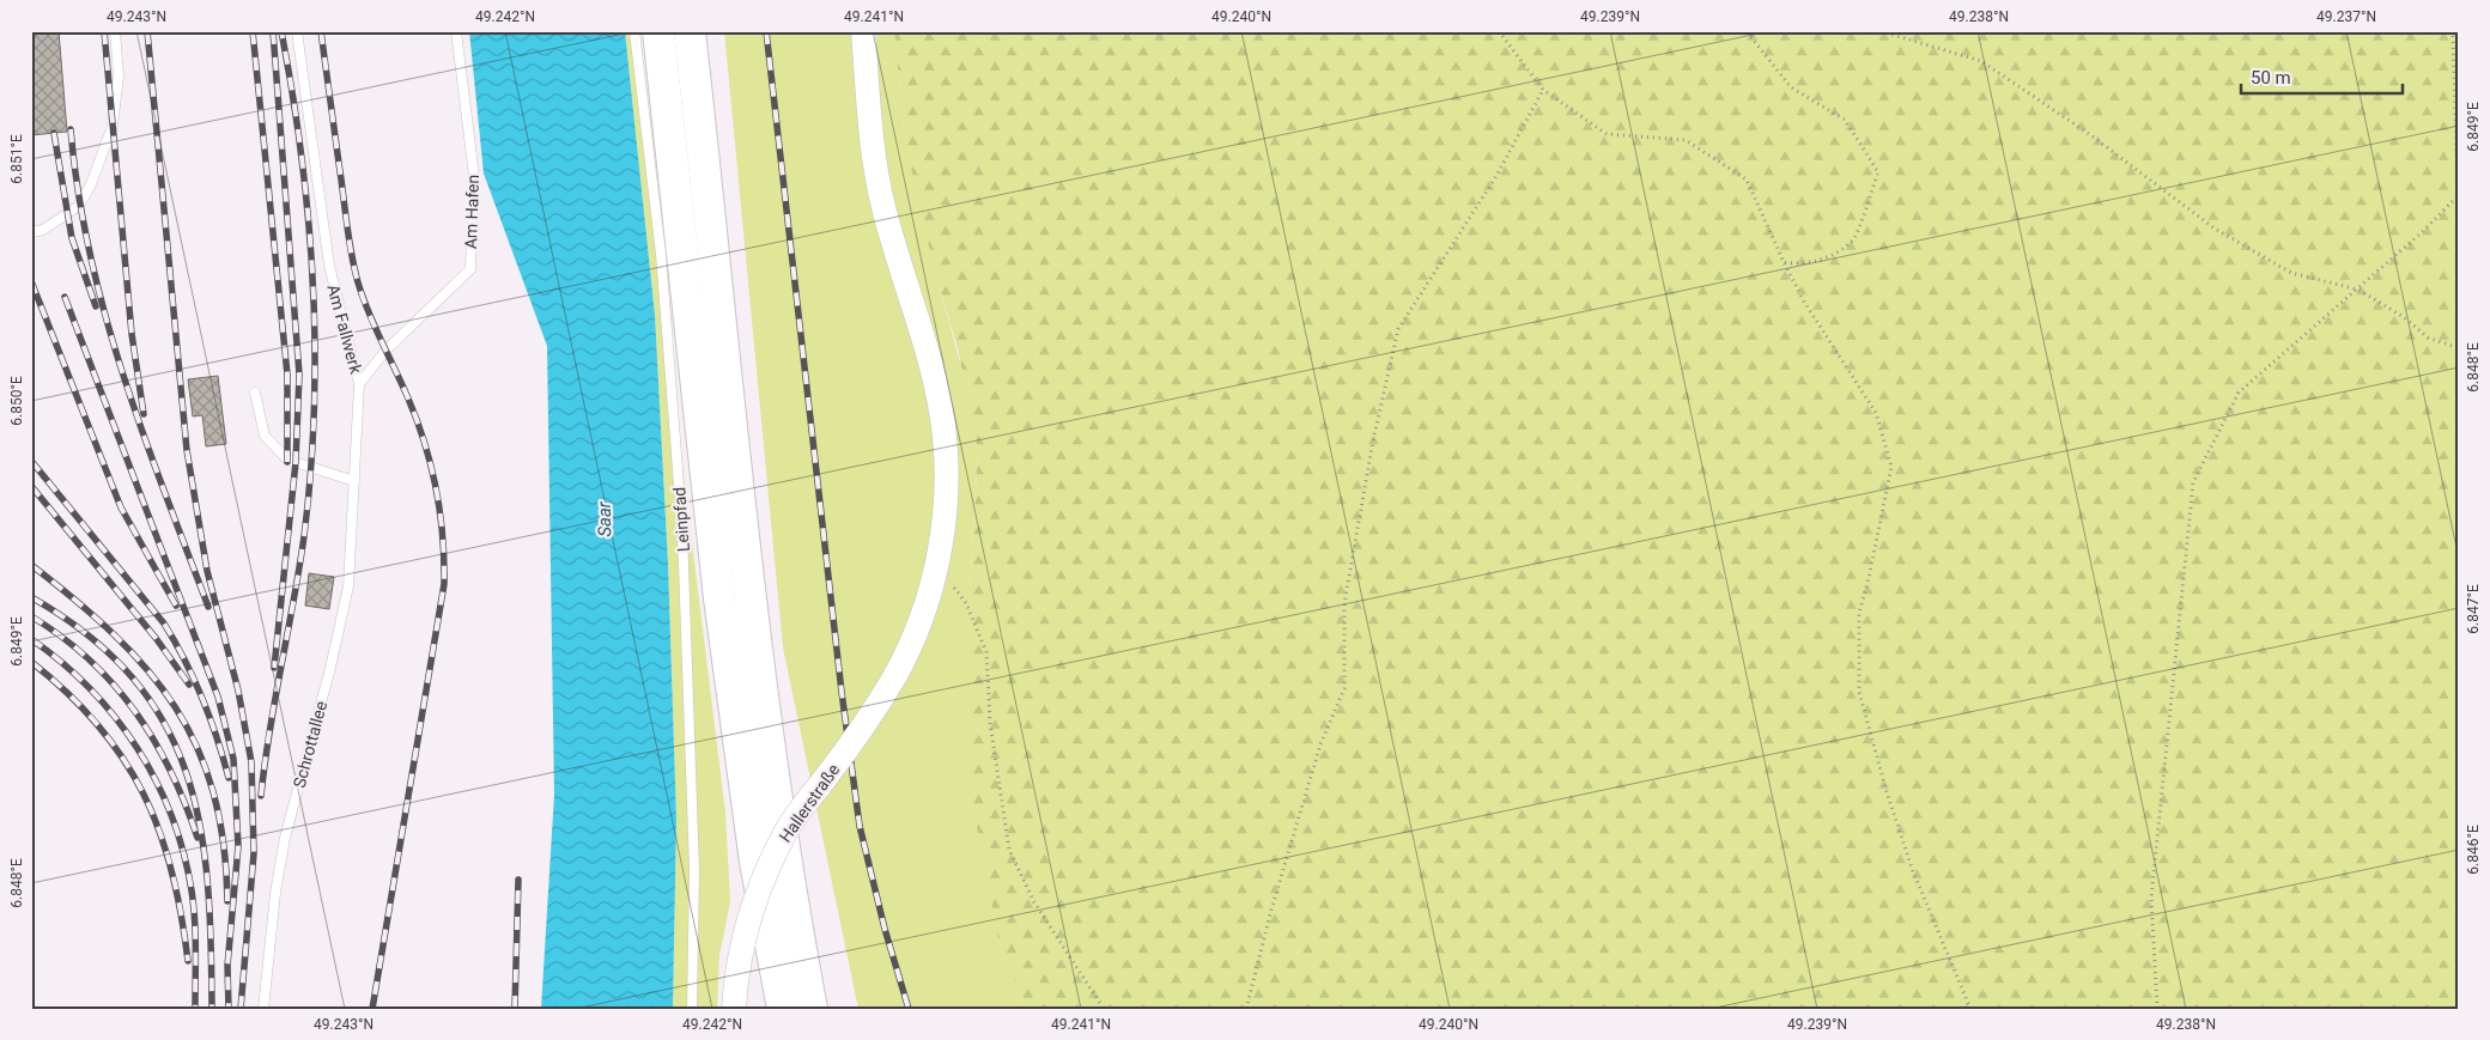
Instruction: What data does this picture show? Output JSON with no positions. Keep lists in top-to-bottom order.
{
  "streets": {
    "street": ["Hallerstraße"],
    "lane": [
      "Am Hafen",
      "Am Fallwerk",
      "Leinpfad",
      "Schrottallee"
    ]
  },
  "crossings": [
    ["Am Hafen", "Am Fallwerk"],
    ["Am Fallwerk", "Schrottallee"]
  ],
  "water": ["Saar"],
  "scale_bar": "50 m",
  "coordinates": [
    "49.243°N",
    "49.242°N",
    "49.241°N",
    "49.240°N",
    "49.239°N",
    "49.238°N",
    "49.237°N",
    "6.849°E",
    "6.851°E",
    "6.848°E",
    "6.850°E",
    "6.847°E",
    "6.846°E"
  ]
}
